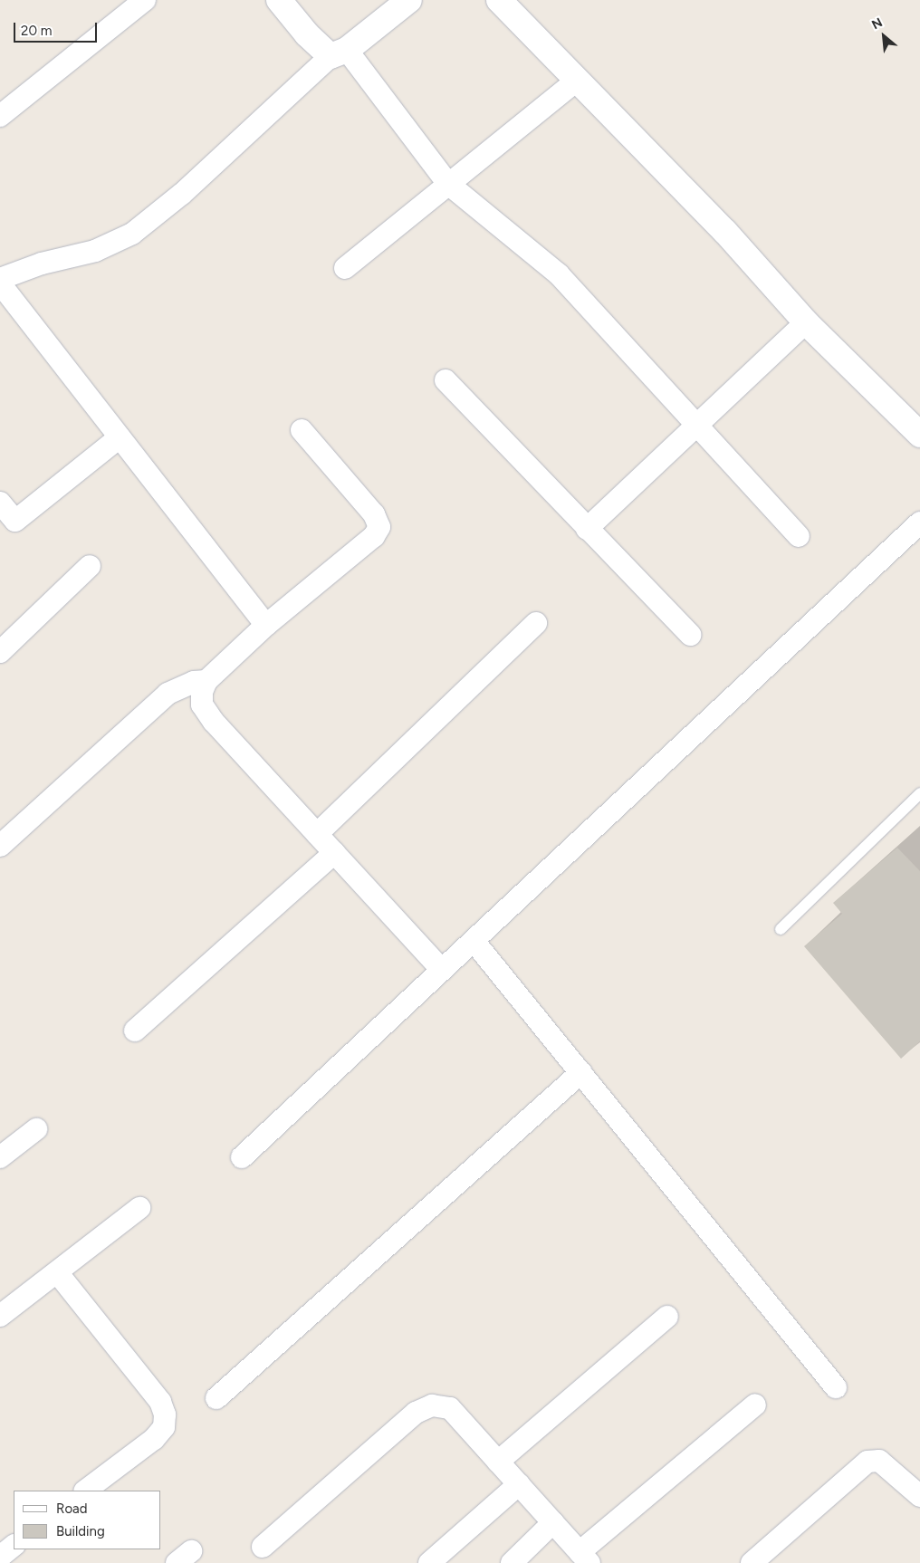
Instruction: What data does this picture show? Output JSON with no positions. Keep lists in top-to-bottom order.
{
  "legend": ["Road", "Building"],
  "scale_bar": "20 m",
  "north": "top left"
}
